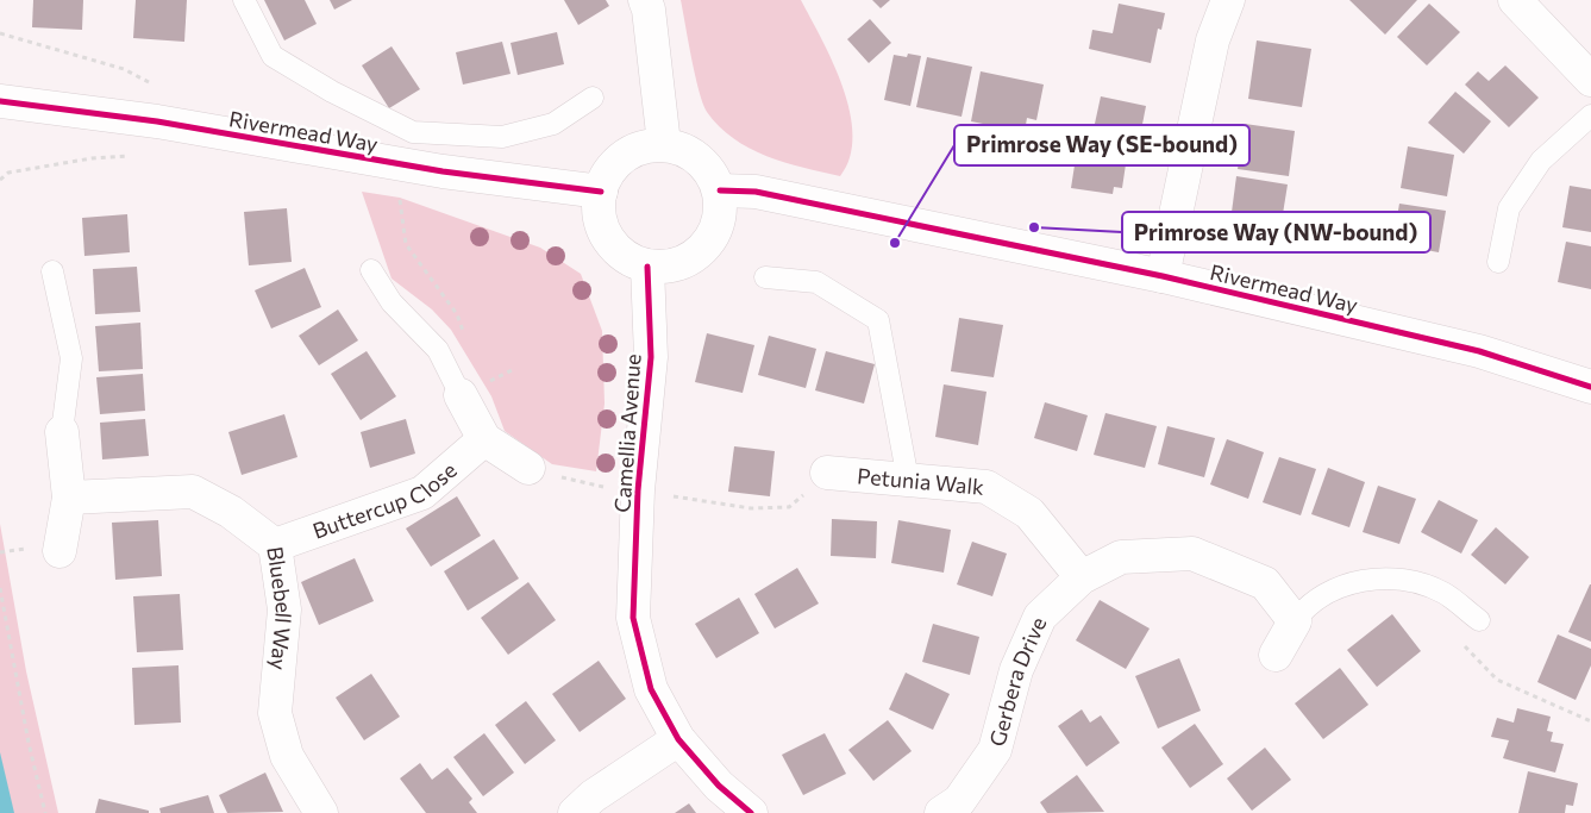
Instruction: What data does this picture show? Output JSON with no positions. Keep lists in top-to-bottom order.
{
  "streets": {
    "street": [
      "Rivermead Way",
      "Camellia Avenue",
      "Petunia Walk",
      "Buttercup Close",
      "Bluebell Way",
      "Gerbera Drive"
    ]
  },
  "crossings": [
    ["Rivermead Way", "Camellia Avenue"],
    ["Petunia Walk", "Gerbera Drive"],
    ["Buttercup Close", "Bluebell Way"]
  ],
  "places": ["Primrose Way (NW-bound)", "Primrose Way (SE-bound)"]
}
